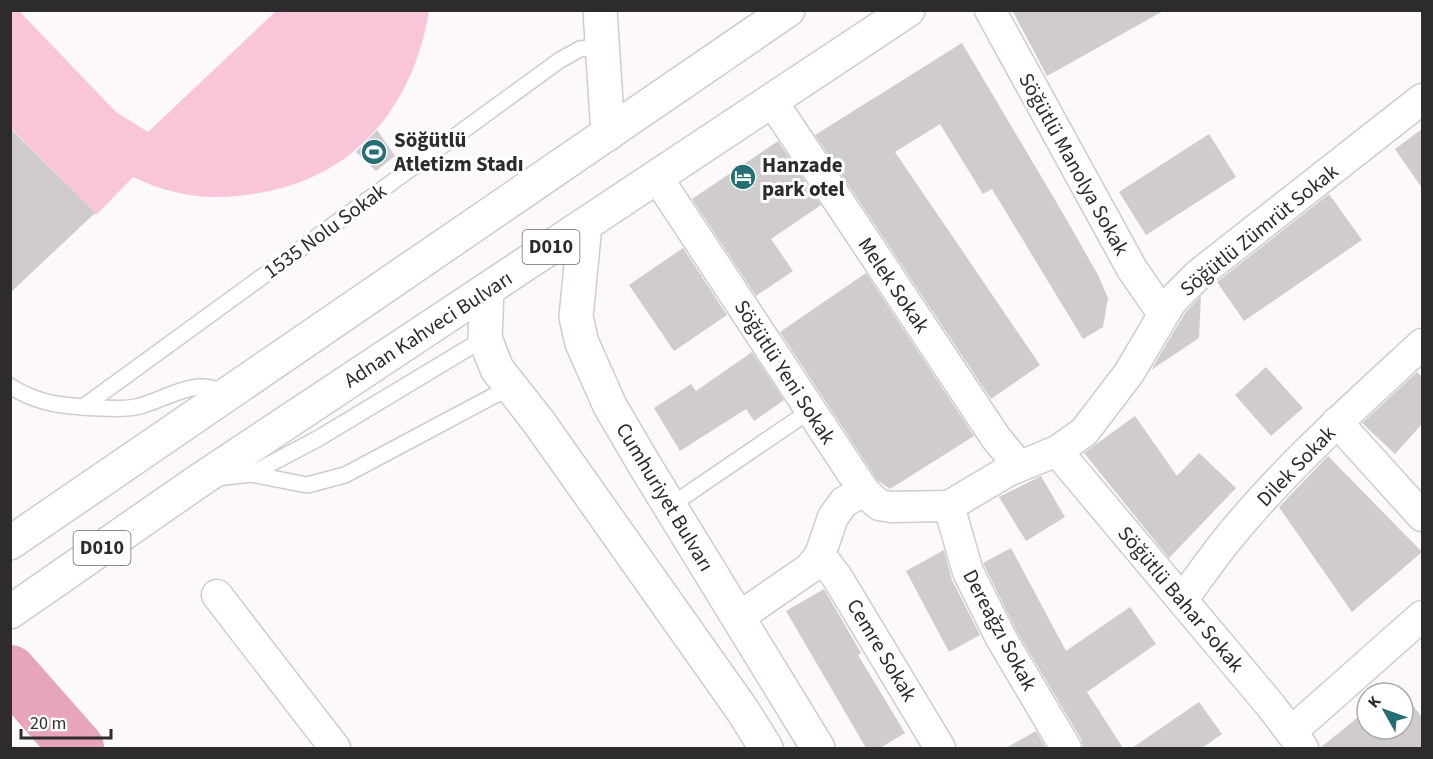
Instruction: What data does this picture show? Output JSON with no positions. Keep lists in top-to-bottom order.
{
  "streets": {
    "main road": ["D010", "Adnan Kahveci Bulvarı", "Cumhuriyet Bulvarı"],
    "street": [
      "Söğütlü Manolya Sokak",
      "Söğütlü Zümrüt Sokak",
      "Melek Sokak",
      "Söğütlü Yeni Sokak",
      "Dilek Sokak",
      "Söğütlü Bahar Sokak",
      "Dereağzı Sokak",
      "Cemre Sokak"
    ],
    "lane": ["1535 Nolu Sokak"]
  },
  "crossings": [
    ["Söğütlü Manolya Sokak", "Söğütlü Zümrüt Sokak"],
    ["Söğütlü Zümrüt Sokak", "Melek Sokak"],
    ["Söğütlü Zümrüt Sokak", "Söğütlü Yeni Sokak"],
    ["Söğütlü Zümrüt Sokak", "Söğütlü Bahar Sokak"],
    ["Söğütlü Zümrüt Sokak", "Dereağzı Sokak"],
    ["Melek Sokak", "Adnan Kahveci Bulvarı"],
    ["Adnan Kahveci Bulvarı", "Söğütlü Yeni Sokak"],
    ["Adnan Kahveci Bulvarı", "Cumhuriyet Bulvarı"],
    ["Söğütlü Yeni Sokak", "Dereağzı Sokak"],
    ["Dilek Sokak", "Söğütlü Bahar Sokak"]
  ],
  "places": {
    "sports": ["Söğütlü Atletizm Stadı"],
    "hotel": ["Hanzade park otel"]
  },
  "scale_bar": "20 m",
  "north": "top left"
}
